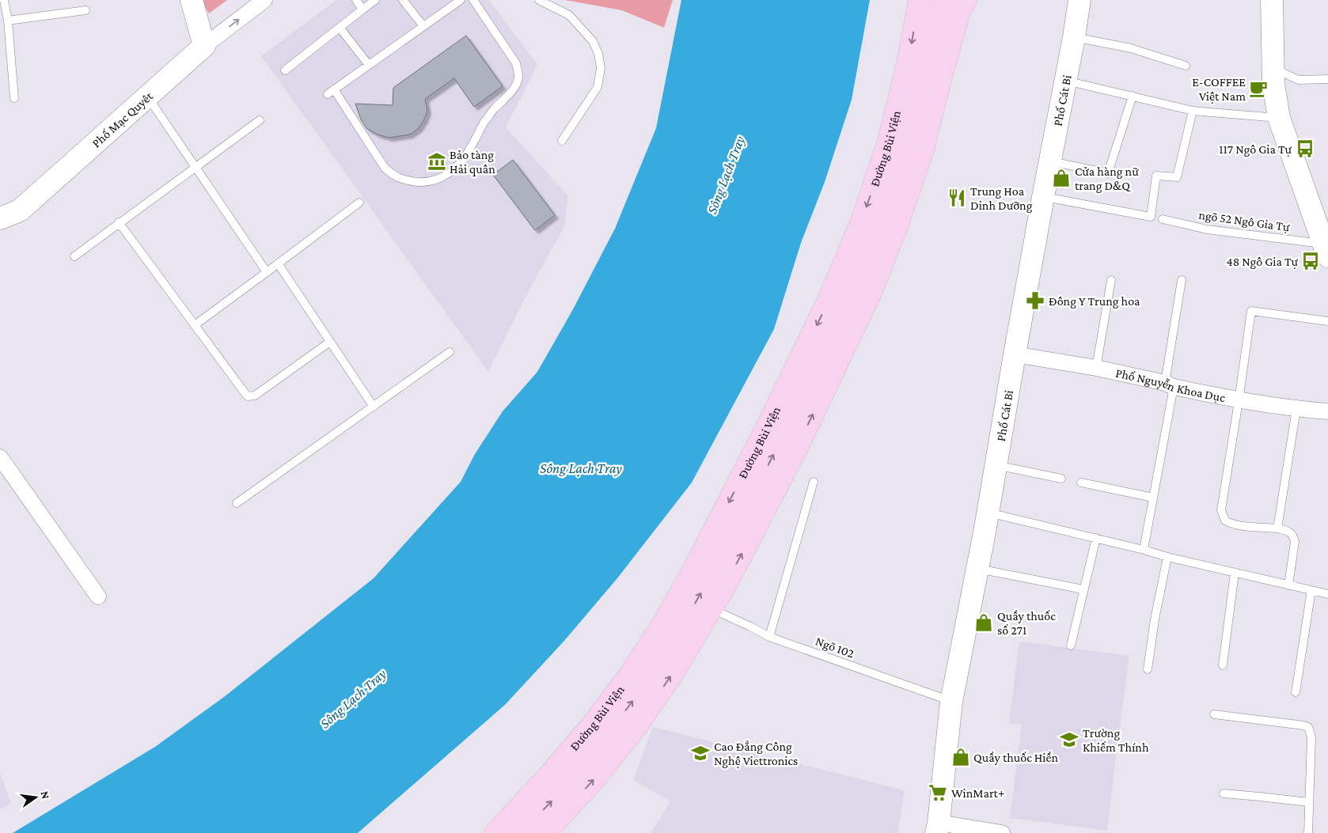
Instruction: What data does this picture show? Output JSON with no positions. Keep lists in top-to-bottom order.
{
  "streets": {
    "main road": ["Đường Bùi Viện"],
    "street": ["Phố Cát Bi", "Phố Mạc Quyêt", "Phố Nguyễn Khoa Dục"],
    "lane": ["ngõ 52 Ngô Gia Tự", "Ngõ 102"]
  },
  "crossings": [
    ["Phố Cát Bi", "Phố Nguyễn Khoa Dục"],
    ["Phố Cát Bi", "Ngõ 102"],
    ["Đường Bùi Viện", "Ngõ 102"]
  ],
  "water": ["Sông Lạch Tray"],
  "places": {
    "cafe": ["E-COFFEE Việt Nam"],
    "bus stop": ["117 Ngô Gia Tự", "48 Ngô Gia Tự"],
    "museum": ["Bảo tàng Hải quân"],
    "shop": ["Cửa hàng nữ trang D&Q", "Quầy thuốc số 271", "Quầy thuốc Hiền"],
    "restaurant": ["Trung Hoa Dinh Dưỡng"],
    "pharmacy": ["Đông Y Trung hoa"],
    "school or university": ["Trường Khiếm Thính", "Cao Đẳng Công Nghệ Viettronics"],
    "supermarket": ["WinMart+"]
  },
  "north": "right"
}
